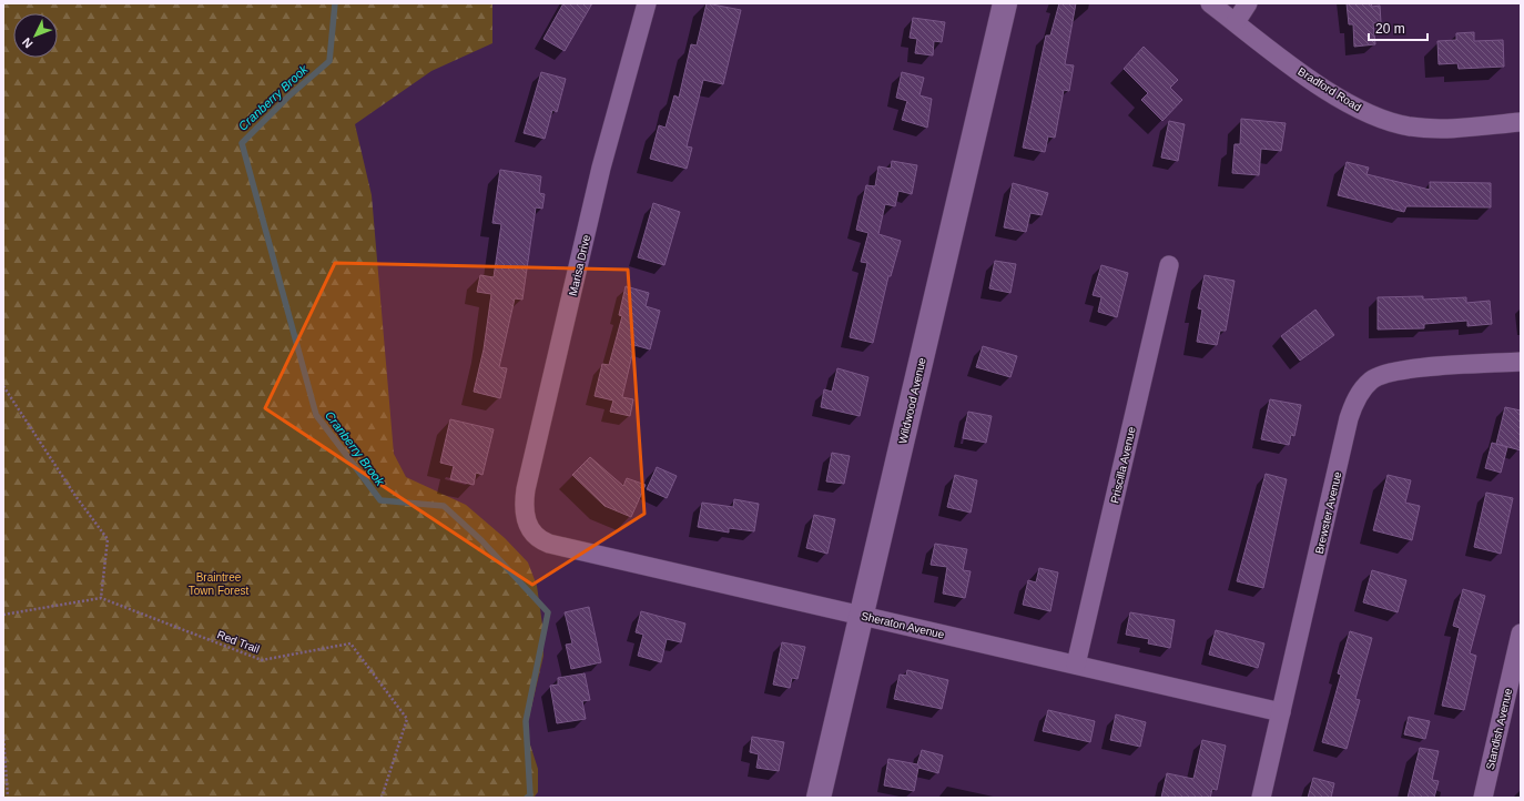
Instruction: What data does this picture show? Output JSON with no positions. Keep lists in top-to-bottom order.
{
  "streets": {
    "street": [
      "Bradford Road",
      "Marisa Drive",
      "Wildwood Avenue",
      "Priscilla Avenue",
      "Brewster Avenue",
      "Sheraton Avenue",
      "Standish Avenue"
    ],
    "path": ["Red Trail"]
  },
  "crossings": [
    ["Marisa Drive", "Sheraton Avenue"],
    ["Wildwood Avenue", "Sheraton Avenue"],
    ["Priscilla Avenue", "Sheraton Avenue"],
    ["Brewster Avenue", "Sheraton Avenue"]
  ],
  "water": ["Cranberry Brook"],
  "parks": ["Braintree Town Forest"],
  "scale_bar": "20 m",
  "north": "bottom left"
}
